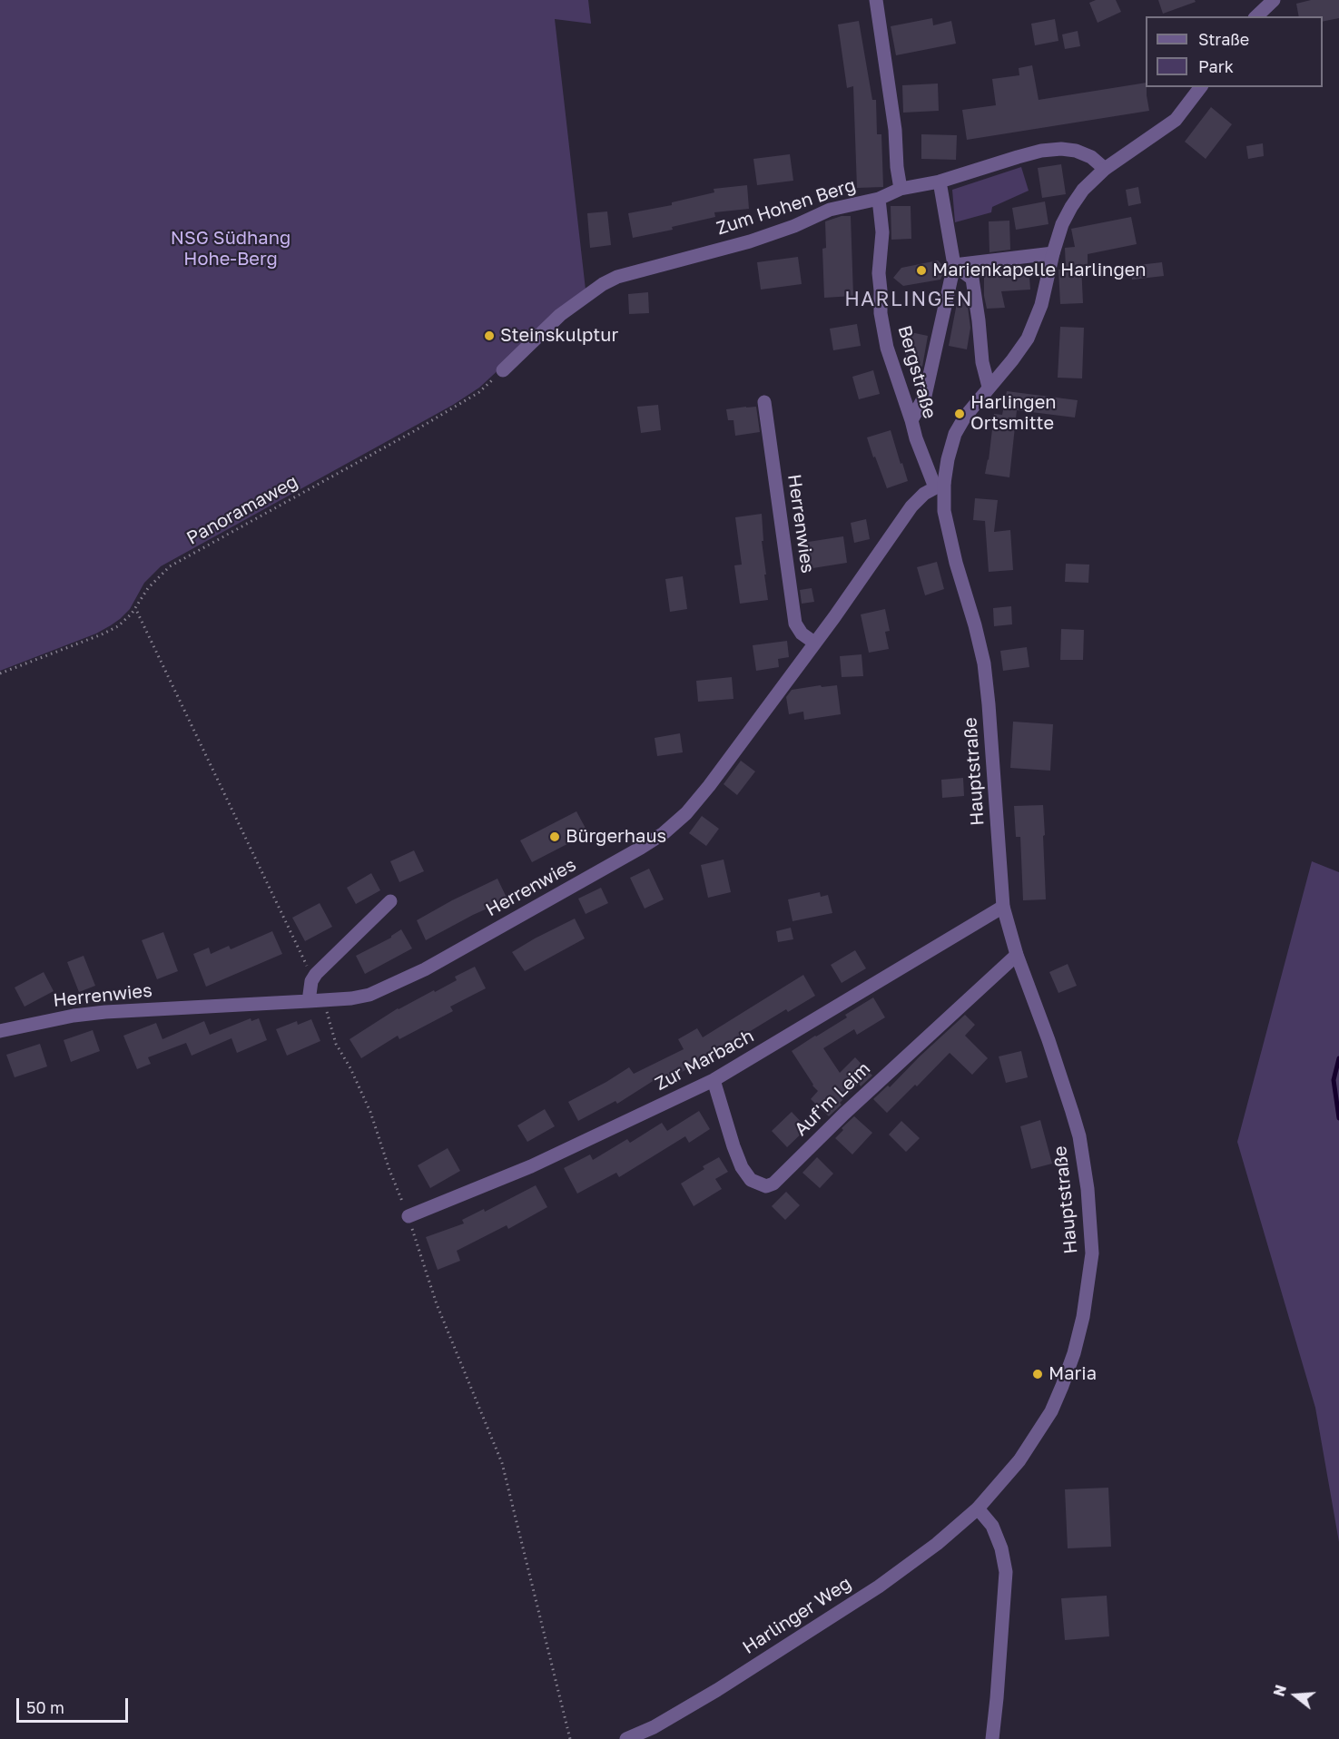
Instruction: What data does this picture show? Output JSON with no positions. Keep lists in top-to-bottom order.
{
  "streets": {
    "street": [
      "Zum Hohen Berg",
      "Bergstraße",
      "Herrenwies",
      "Hauptstraße",
      "Zur Marbach",
      "Auf'm Leim",
      "Harlinger Weg"
    ],
    "path": ["Panoramaweg"]
  },
  "crossings": [
    ["Zum Hohen Berg", "Bergstraße"],
    ["Zum Hohen Berg", "Panoramaweg"],
    ["Zum Hohen Berg", "Hauptstraße"],
    ["Bergstraße", "Herrenwies"],
    ["Bergstraße", "Hauptstraße"],
    ["Herrenwies", "Hauptstraße"],
    ["Hauptstraße", "Zur Marbach"],
    ["Hauptstraße", "Auf'm Leim"],
    ["Hauptstraße", "Harlinger Weg"],
    ["Zur Marbach", "Auf'm Leim"]
  ],
  "districts": ["HARLINGEN"],
  "parks": ["NSG Südhang Hohe-Berg"],
  "places": [
    "Marienkapelle Harlingen",
    "Steinskulptur",
    "Harlingen Ortsmitte",
    "Bürgerhaus",
    "Maria"
  ],
  "legend": ["Straße", "Park"],
  "scale_bar": "50 m",
  "north": "left"
}
